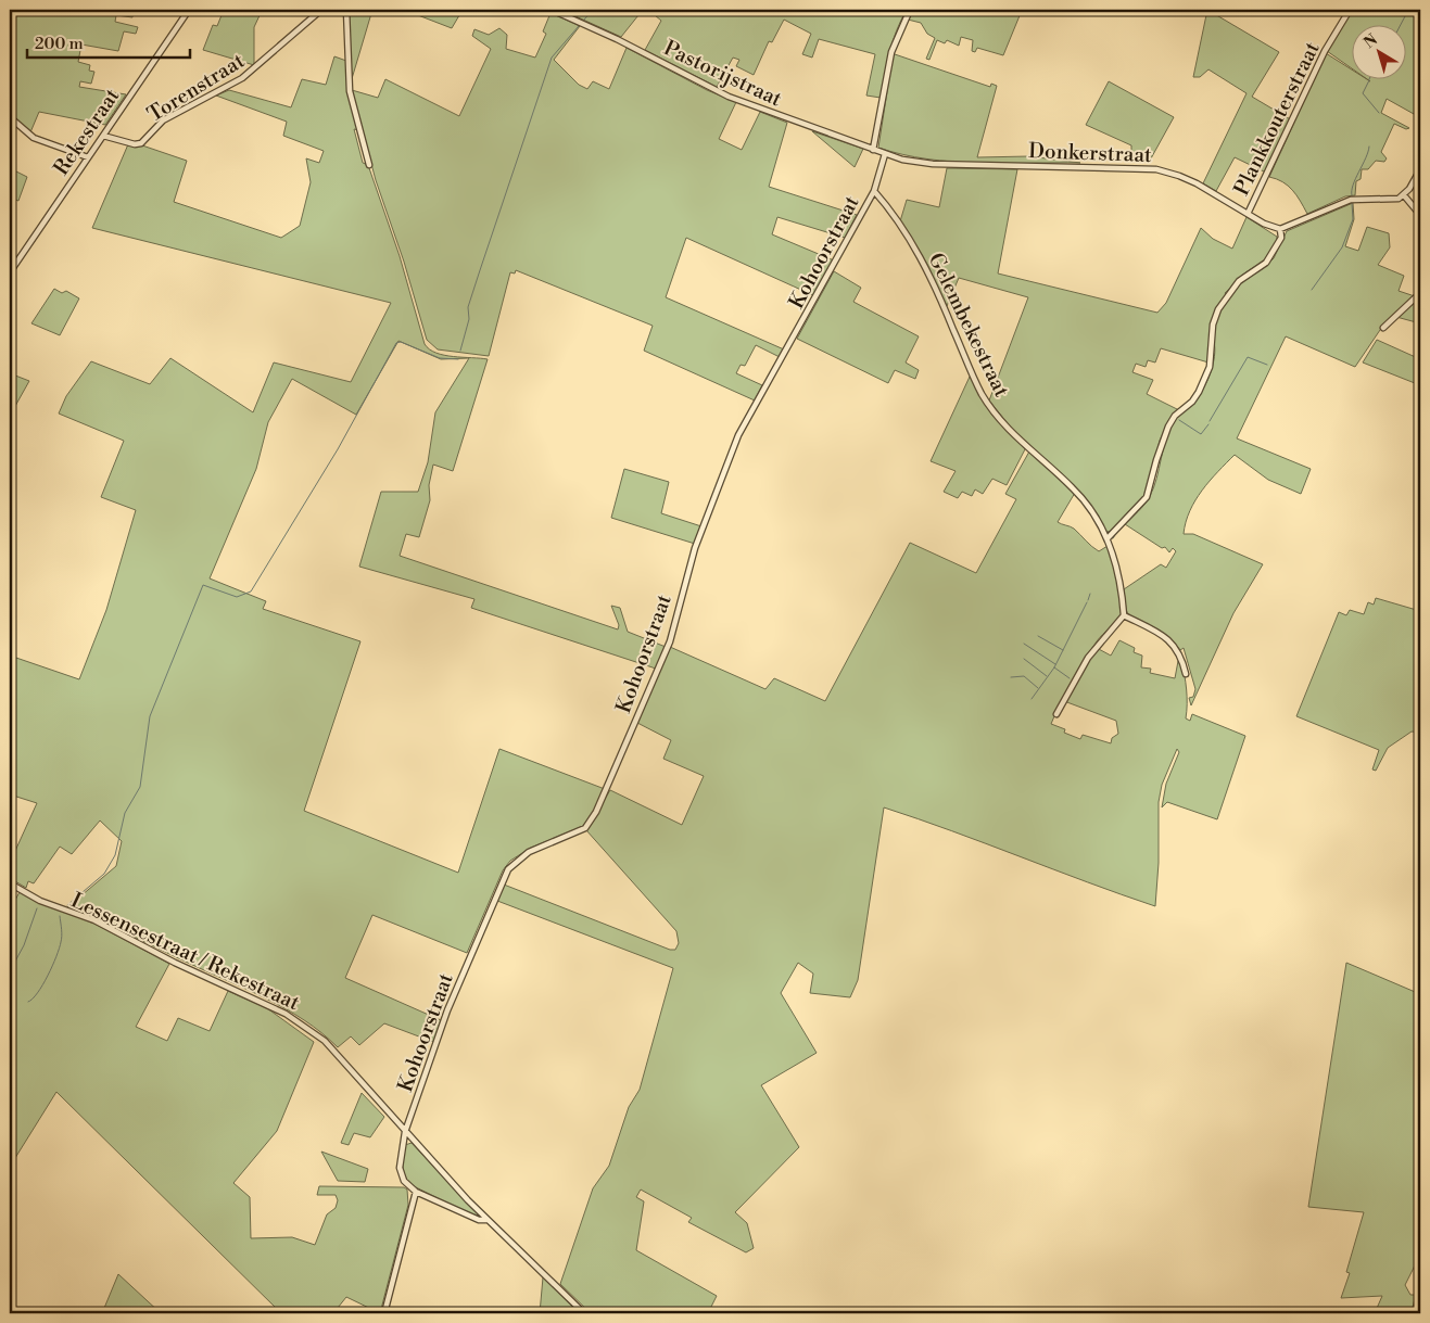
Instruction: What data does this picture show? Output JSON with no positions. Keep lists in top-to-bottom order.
{
  "streets": {
    "street": [
      "Pastorijstraat",
      "Torenstraat",
      "Plankkouterstraat",
      "Rekestraat",
      "Donkerstraat",
      "Kohoorstraat",
      "Gelembekestraat",
      "Lessensestraat / Rekestraat"
    ]
  },
  "crossings": [
    ["Pastorijstraat", "Donkerstraat"],
    ["Pastorijstraat", "Kohoorstraat"],
    ["Torenstraat", "Rekestraat"],
    ["Plankkouterstraat", "Donkerstraat"],
    ["Donkerstraat", "Kohoorstraat"],
    ["Kohoorstraat", "Gelembekestraat"],
    ["Kohoorstraat", "Lessensestraat / Rekestraat"]
  ],
  "scale_bar": "200 m",
  "north": "top left"
}
